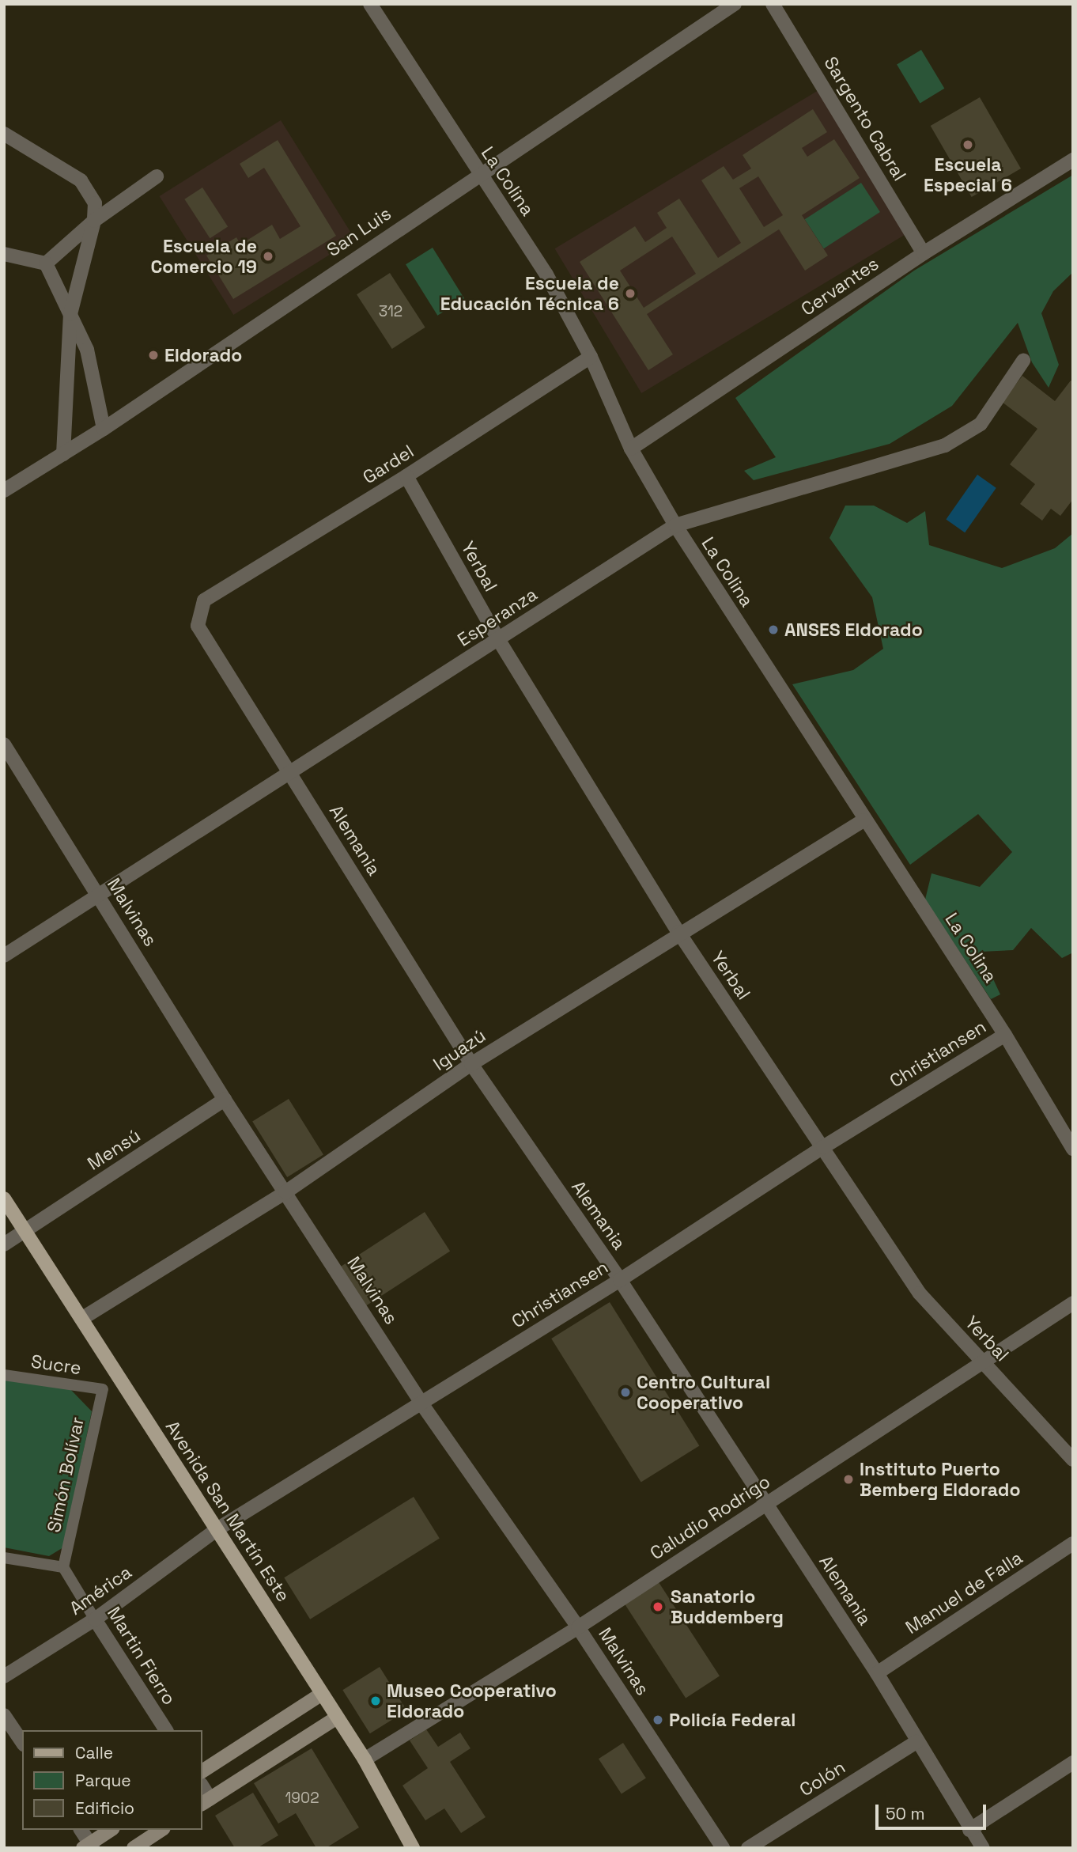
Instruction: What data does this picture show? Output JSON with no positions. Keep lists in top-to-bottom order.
{
  "streets": {
    "main road": ["Avenida San Martín Este"],
    "street": [
      "Sargento Cabral",
      "La Colina",
      "San Luis",
      "Cervantes",
      "Gardel",
      "Yerbal",
      "Esperanza",
      "Alemania",
      "Malvinas",
      "Iguazú",
      "Christiansen",
      "Mensú",
      "Sucre",
      "Simón Bolívar",
      "Caludio Rodrigo",
      "América",
      "Manuel de Falla",
      "Martin Fierro",
      "Colón"
    ]
  },
  "crossings": [
    ["Sargento Cabral", "Cervantes"],
    ["La Colina", "San Luis"],
    ["La Colina", "Cervantes"],
    ["La Colina", "Gardel"],
    ["La Colina", "Esperanza"],
    ["La Colina", "Iguazú"],
    ["La Colina", "Christiansen"],
    ["Gardel", "Yerbal"],
    ["Gardel", "Alemania"],
    ["Yerbal", "Esperanza"],
    ["Yerbal", "Iguazú"],
    ["Yerbal", "Christiansen"],
    ["Yerbal", "Caludio Rodrigo"],
    ["Esperanza", "Alemania"],
    ["Esperanza", "Malvinas"],
    ["Alemania", "Iguazú"],
    ["Alemania", "Christiansen"],
    ["Alemania", "Caludio Rodrigo"],
    ["Alemania", "Manuel de Falla"],
    ["Alemania", "Colón"],
    ["Malvinas", "Iguazú"],
    ["Malvinas", "Christiansen"],
    ["Malvinas", "Mensú"],
    ["Malvinas", "Caludio Rodrigo"],
    ["Iguazú", "Avenida San Martín Este"],
    ["Christiansen", "Avenida San Martín Este"],
    ["Christiansen", "América"],
    ["Mensú", "Avenida San Martín Este"],
    ["Sucre", "Simón Bolívar"],
    ["Simón Bolívar", "Martin Fierro"],
    ["Avenida San Martín Este", "Caludio Rodrigo"],
    ["Avenida San Martín Este", "América"],
    ["América", "Martin Fierro"]
  ],
  "places": [
    "Escuela Especial 6",
    "Escuela de Comercio 19",
    "Escuela de Educación Técnica 6",
    "Eldorado",
    "ANSES Eldorado",
    "Centro Cultural Cooperativo",
    "Instituto Puerto Bemberg Eldorado",
    "Sanatorio Buddemberg",
    "Museo Cooperativo Eldorado",
    "Policía Federal"
  ],
  "house_numbers": ["312", "1902"],
  "legend": ["Calle", "Parque", "Edificio"],
  "scale_bar": "50 m"
}
